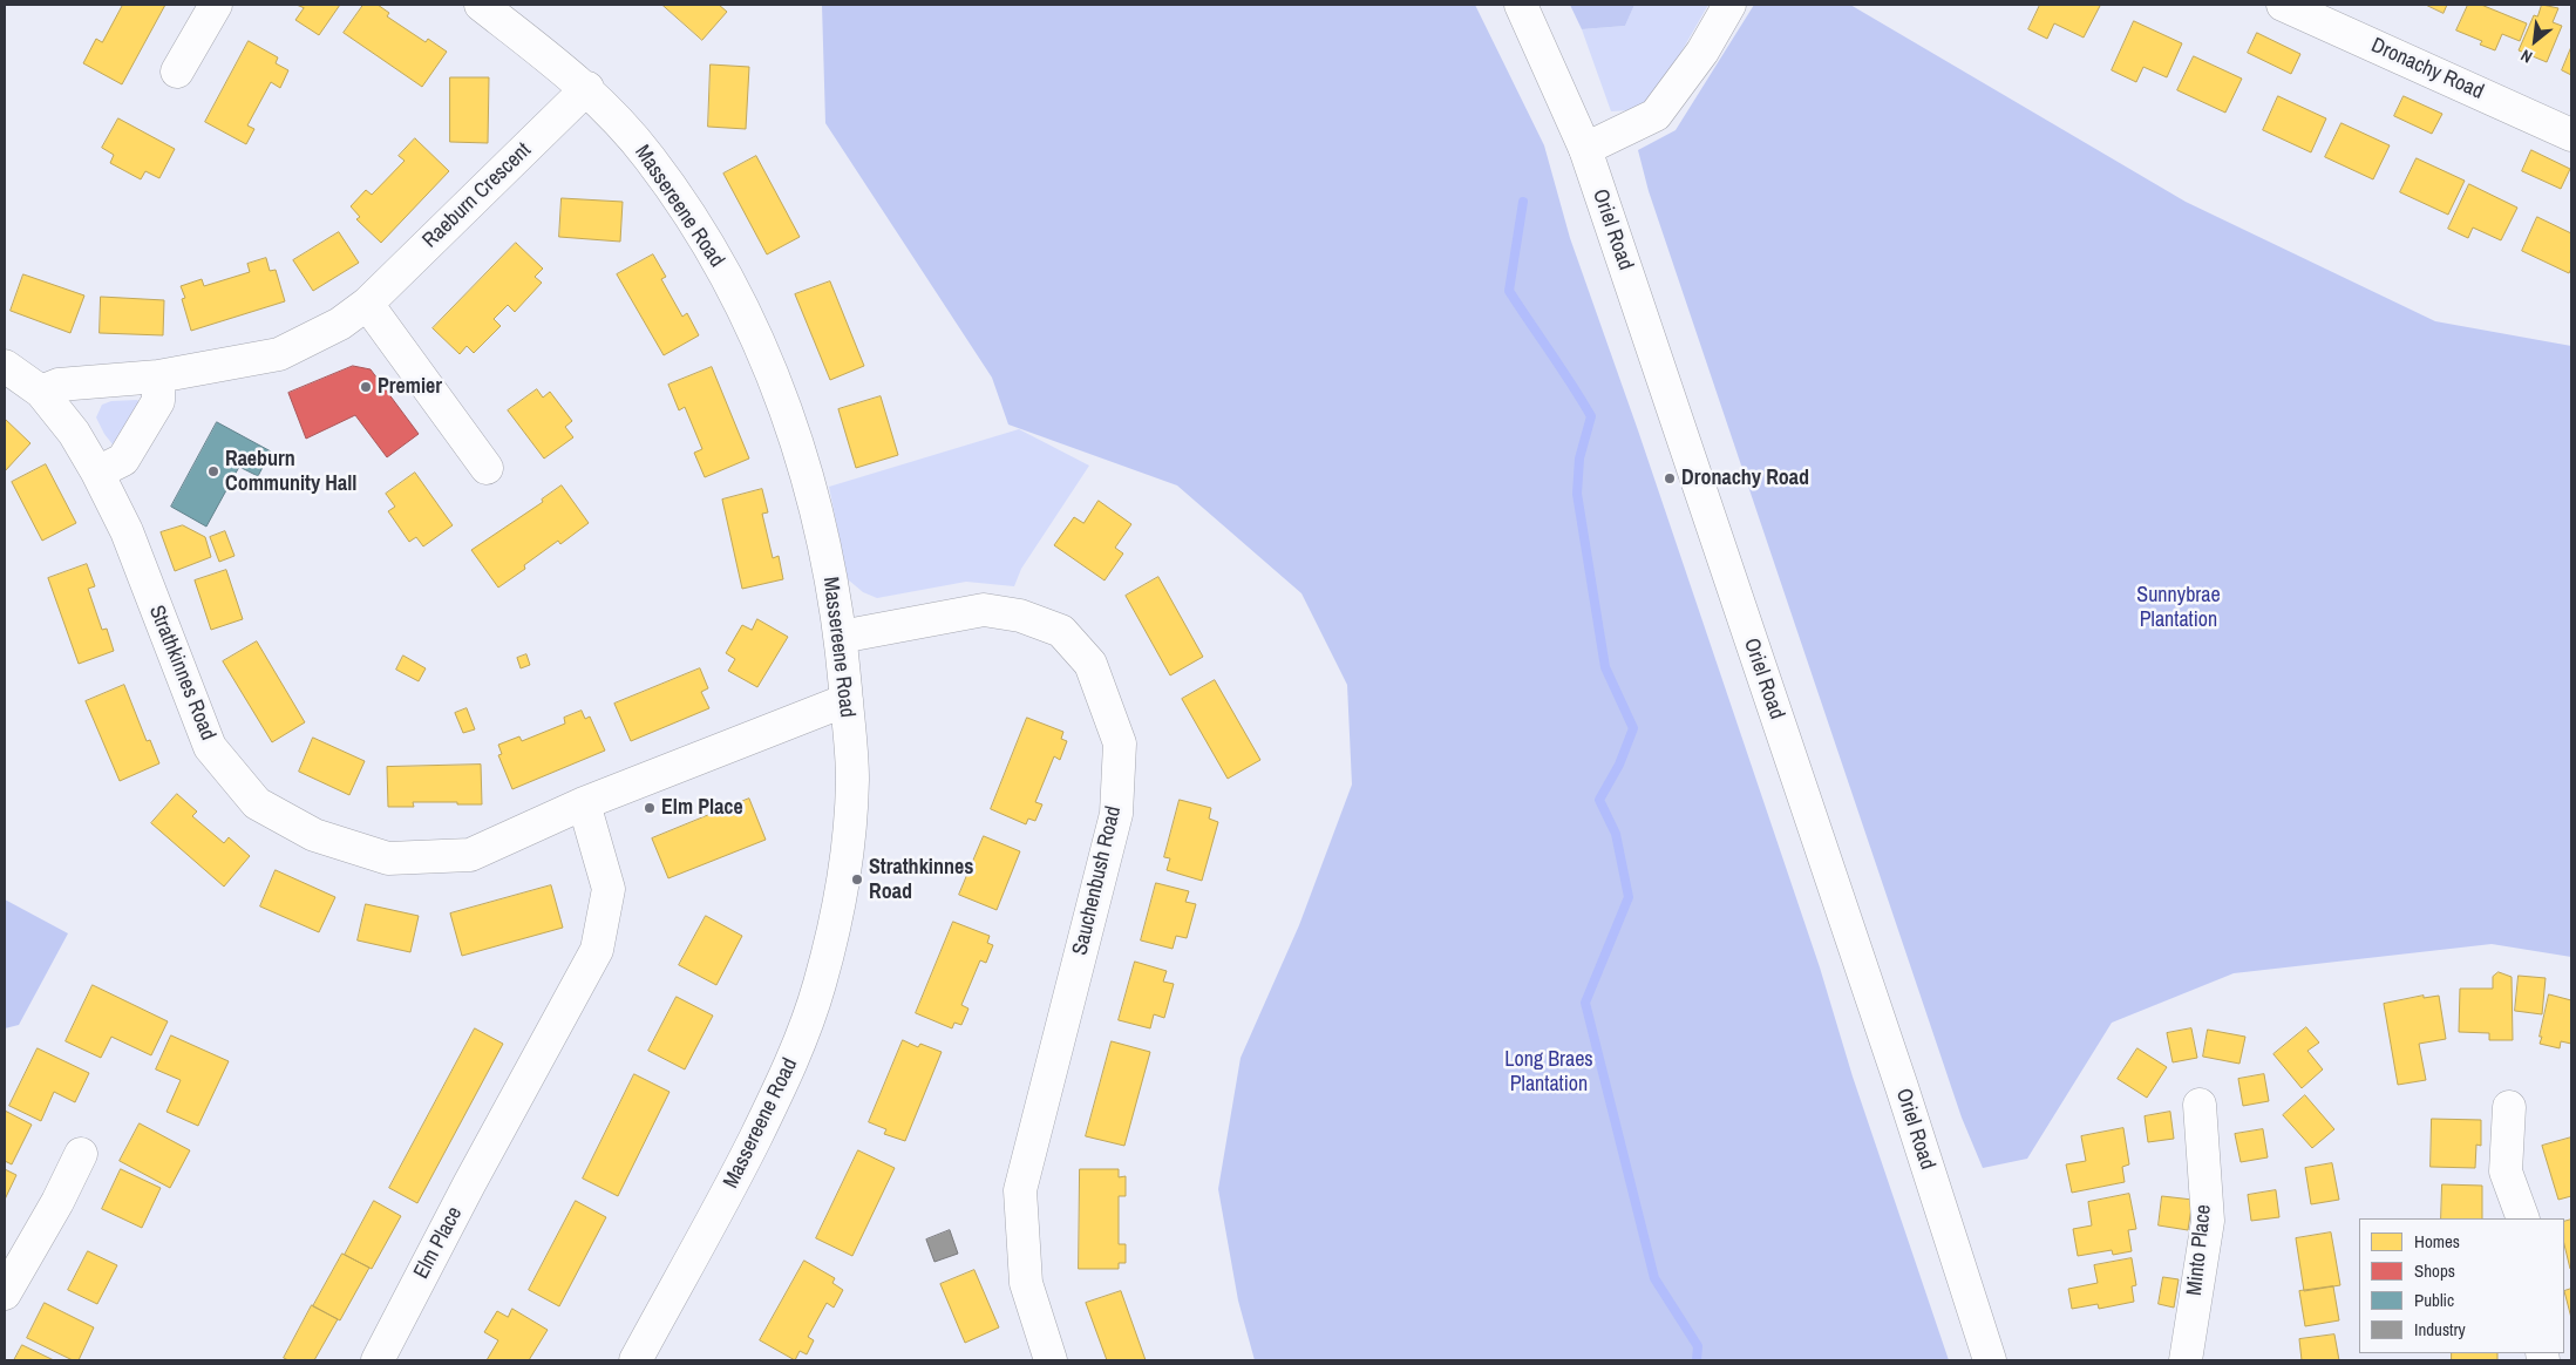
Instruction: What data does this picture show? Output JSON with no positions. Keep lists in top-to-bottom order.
{
  "streets": {
    "street": [
      "Dronachy Road",
      "Raeburn Crescent",
      "Massereene Road",
      "Oriel Road",
      "Strathkinnes Road",
      "Sauchenbush Road",
      "Elm Place",
      "Minto Place"
    ]
  },
  "crossings": [
    ["Raeburn Crescent", "Massereene Road"],
    ["Raeburn Crescent", "Strathkinnes Road"],
    ["Massereene Road", "Strathkinnes Road"],
    ["Massereene Road", "Sauchenbush Road"],
    ["Strathkinnes Road", "Elm Place"]
  ],
  "parks": ["Sunnybrae Plantation", "Long Braes Plantation"],
  "places": [
    "Premier",
    "Raeburn Community Hall",
    "Dronachy Road",
    "Elm Place",
    "Strathkinnes Road"
  ],
  "legend": [
    "Homes",
    "Shops",
    "Public",
    "Industry"
  ],
  "north": "bottom left"
}
